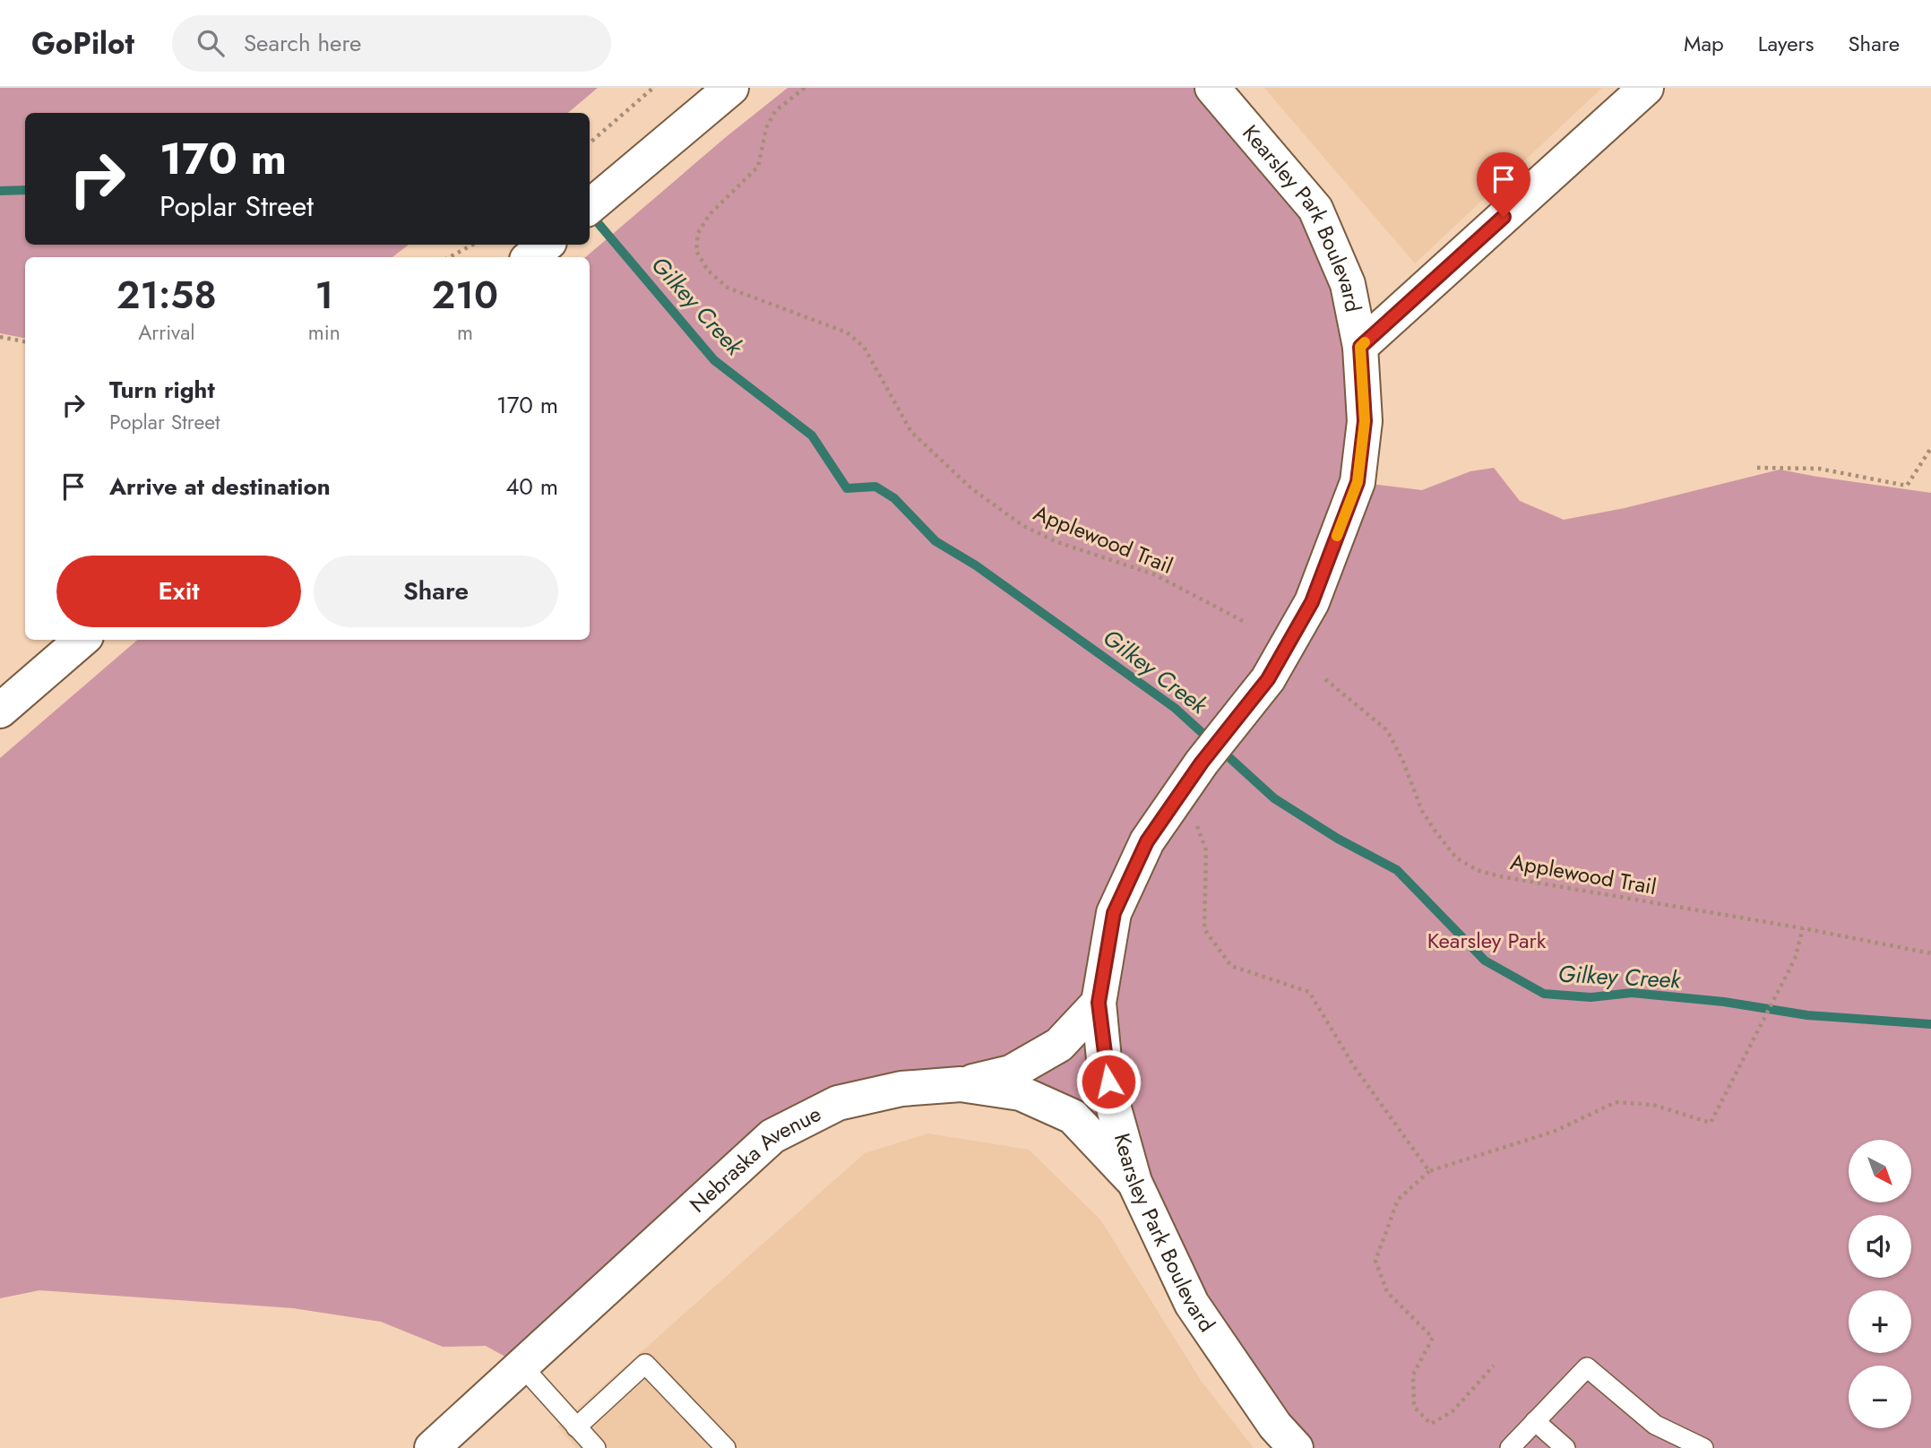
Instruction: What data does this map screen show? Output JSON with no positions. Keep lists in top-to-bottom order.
{
  "streets": {
    "street": ["Kearsley Park Boulevard", "Nebraska Avenue"],
    "path": ["Applewood Trail"]
  },
  "crossings": [
    ["Kearsley Park Boulevard", "Nebraska Avenue"]
  ],
  "water": ["Gilkey Creek"],
  "parks": ["Kearsley Park"],
  "north": "bottom right",
  "page": {
    "header": "GoPilot",
    "search": "Search here",
    "nav": ["Map", "Layers", "Share"],
    "turn": ["170 m", "Poplar Street"],
    "eta": [
      "21:58",
      "Arrival",
      "1",
      "min",
      "210",
      "m"
    ],
    "list": [
      {
        "name": "Turn right",
        "note": "Poplar Street",
        "value": "170 m"
      },
      {
        "name": "Arrive at destination",
        "value": "40 m"
      }
    ],
    "buttons": ["Exit", "Share"],
    "map_buttons": ["+", "−"]
  }
}
